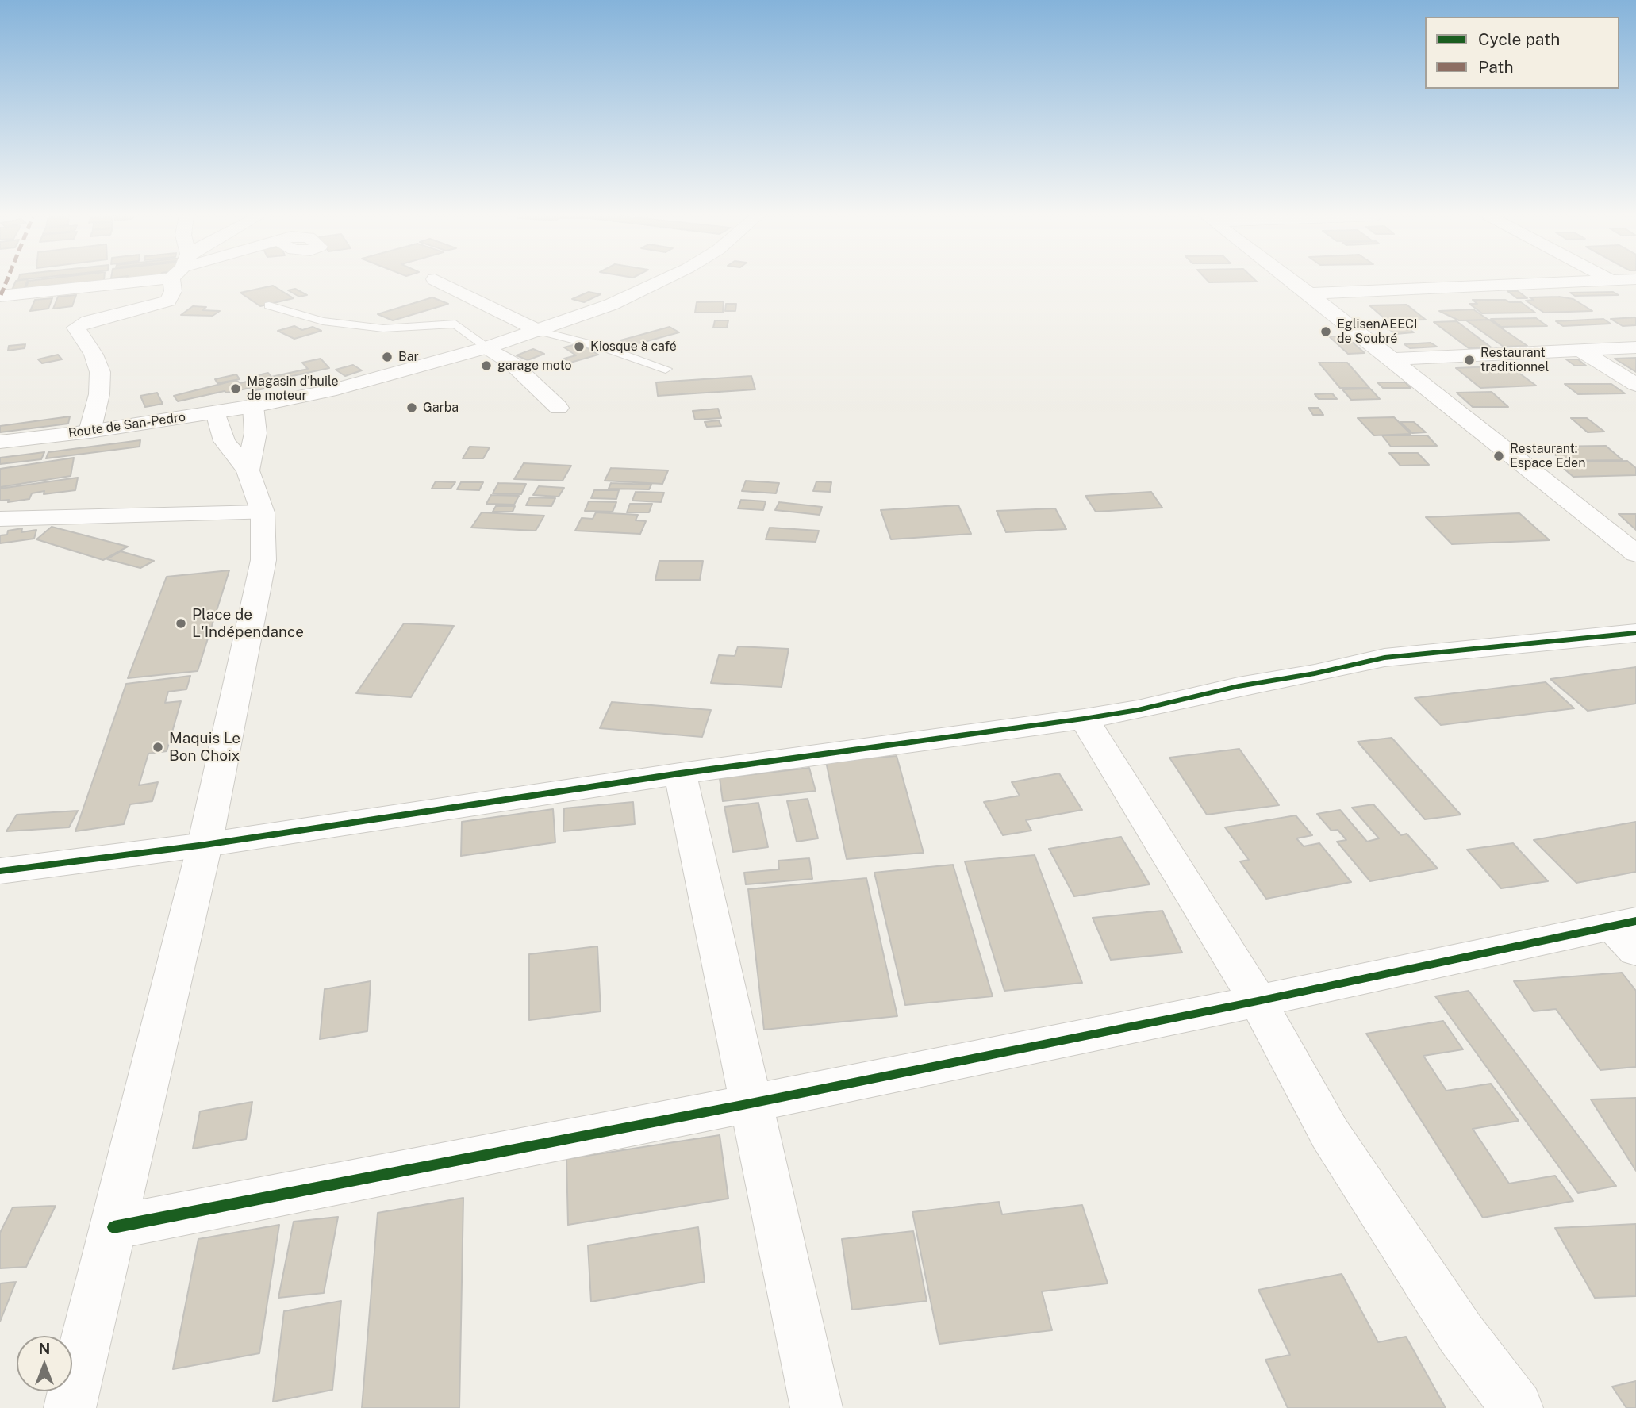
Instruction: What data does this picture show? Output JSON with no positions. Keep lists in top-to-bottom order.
{
  "streets": {
    "street": ["Route de San-Pedro"]
  },
  "places": [
    "EglisenAEECI de Soubré",
    "Kiosque à café",
    "Bar",
    "Restaurant traditionnel",
    "garage moto",
    "Magasin d'huile de moteur",
    "Garba",
    "Restaurant: Espace Eden",
    "Place de L'Indépendance",
    "Maquis Le Bon Choix"
  ],
  "legend": ["Cycle path", "Path"],
  "north": "top"
}
